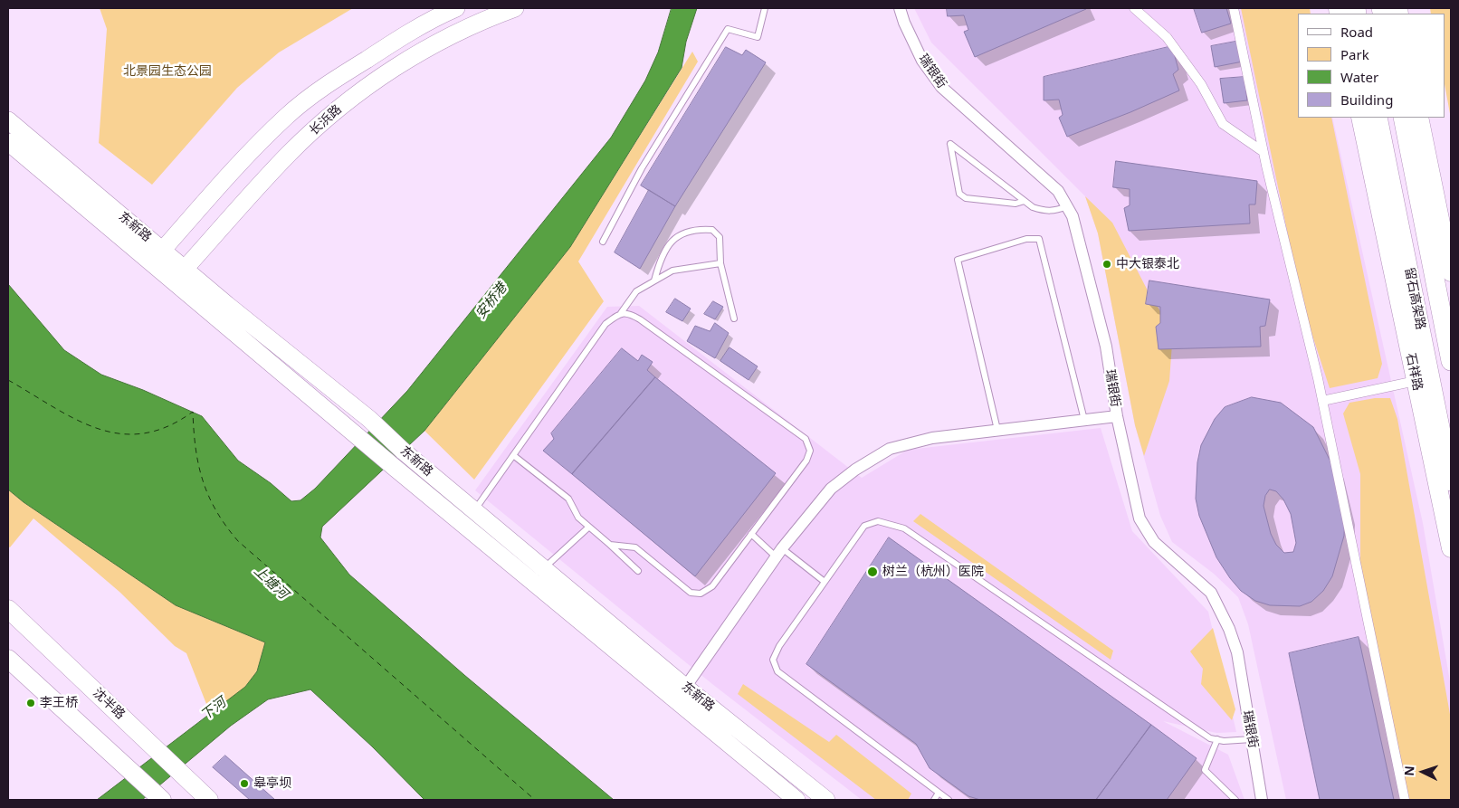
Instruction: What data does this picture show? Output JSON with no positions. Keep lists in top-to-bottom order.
{
  "streets": {
    "highway": ["留石高架路"],
    "main road": [
      "长浜路",
      "东新路",
      "石祥路",
      "沈半路"
    ],
    "street": ["瑞银街"]
  },
  "crossings": [
    ["长浜路", "东新路"]
  ],
  "water": ["安桥港", "上塘河", "下河"],
  "parks": ["北景园生态公园"],
  "places": [
    "中大银泰北",
    "树兰（杭州）医院",
    "李王桥",
    "皋亭坝"
  ],
  "legend": [
    "Road",
    "Park",
    "Water",
    "Building"
  ],
  "north": "left"
}
